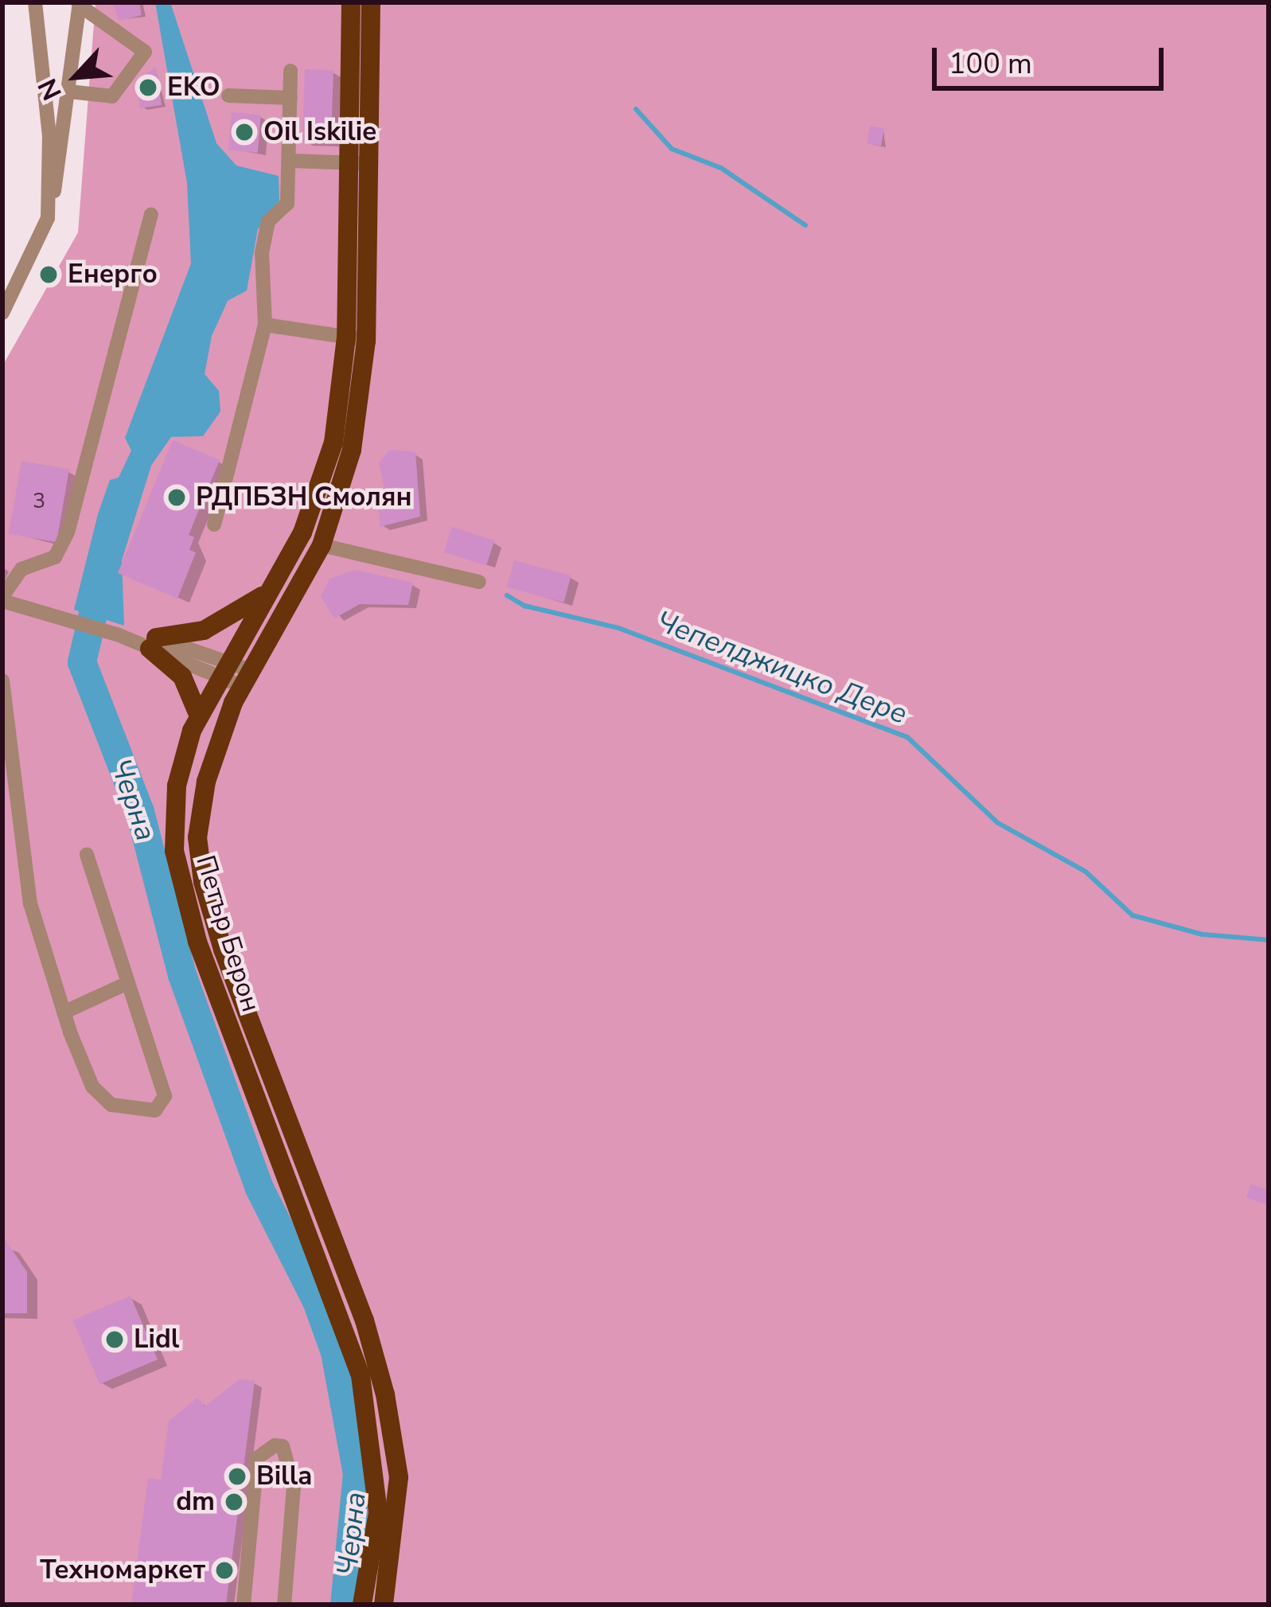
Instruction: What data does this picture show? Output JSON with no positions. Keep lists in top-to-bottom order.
{
  "streets": {
    "main road": ["Петър Берон"]
  },
  "water": ["Чепелджицко Дере", "Черна"],
  "places": [
    "EKO",
    "Oil Iskilie",
    "Енерго",
    "РДПБЗН Смолян",
    "Lidl",
    "Billa",
    "dm",
    "Техномаркет"
  ],
  "house_numbers": ["3"],
  "scale_bar": "100 m",
  "north": "bottom left"
}
